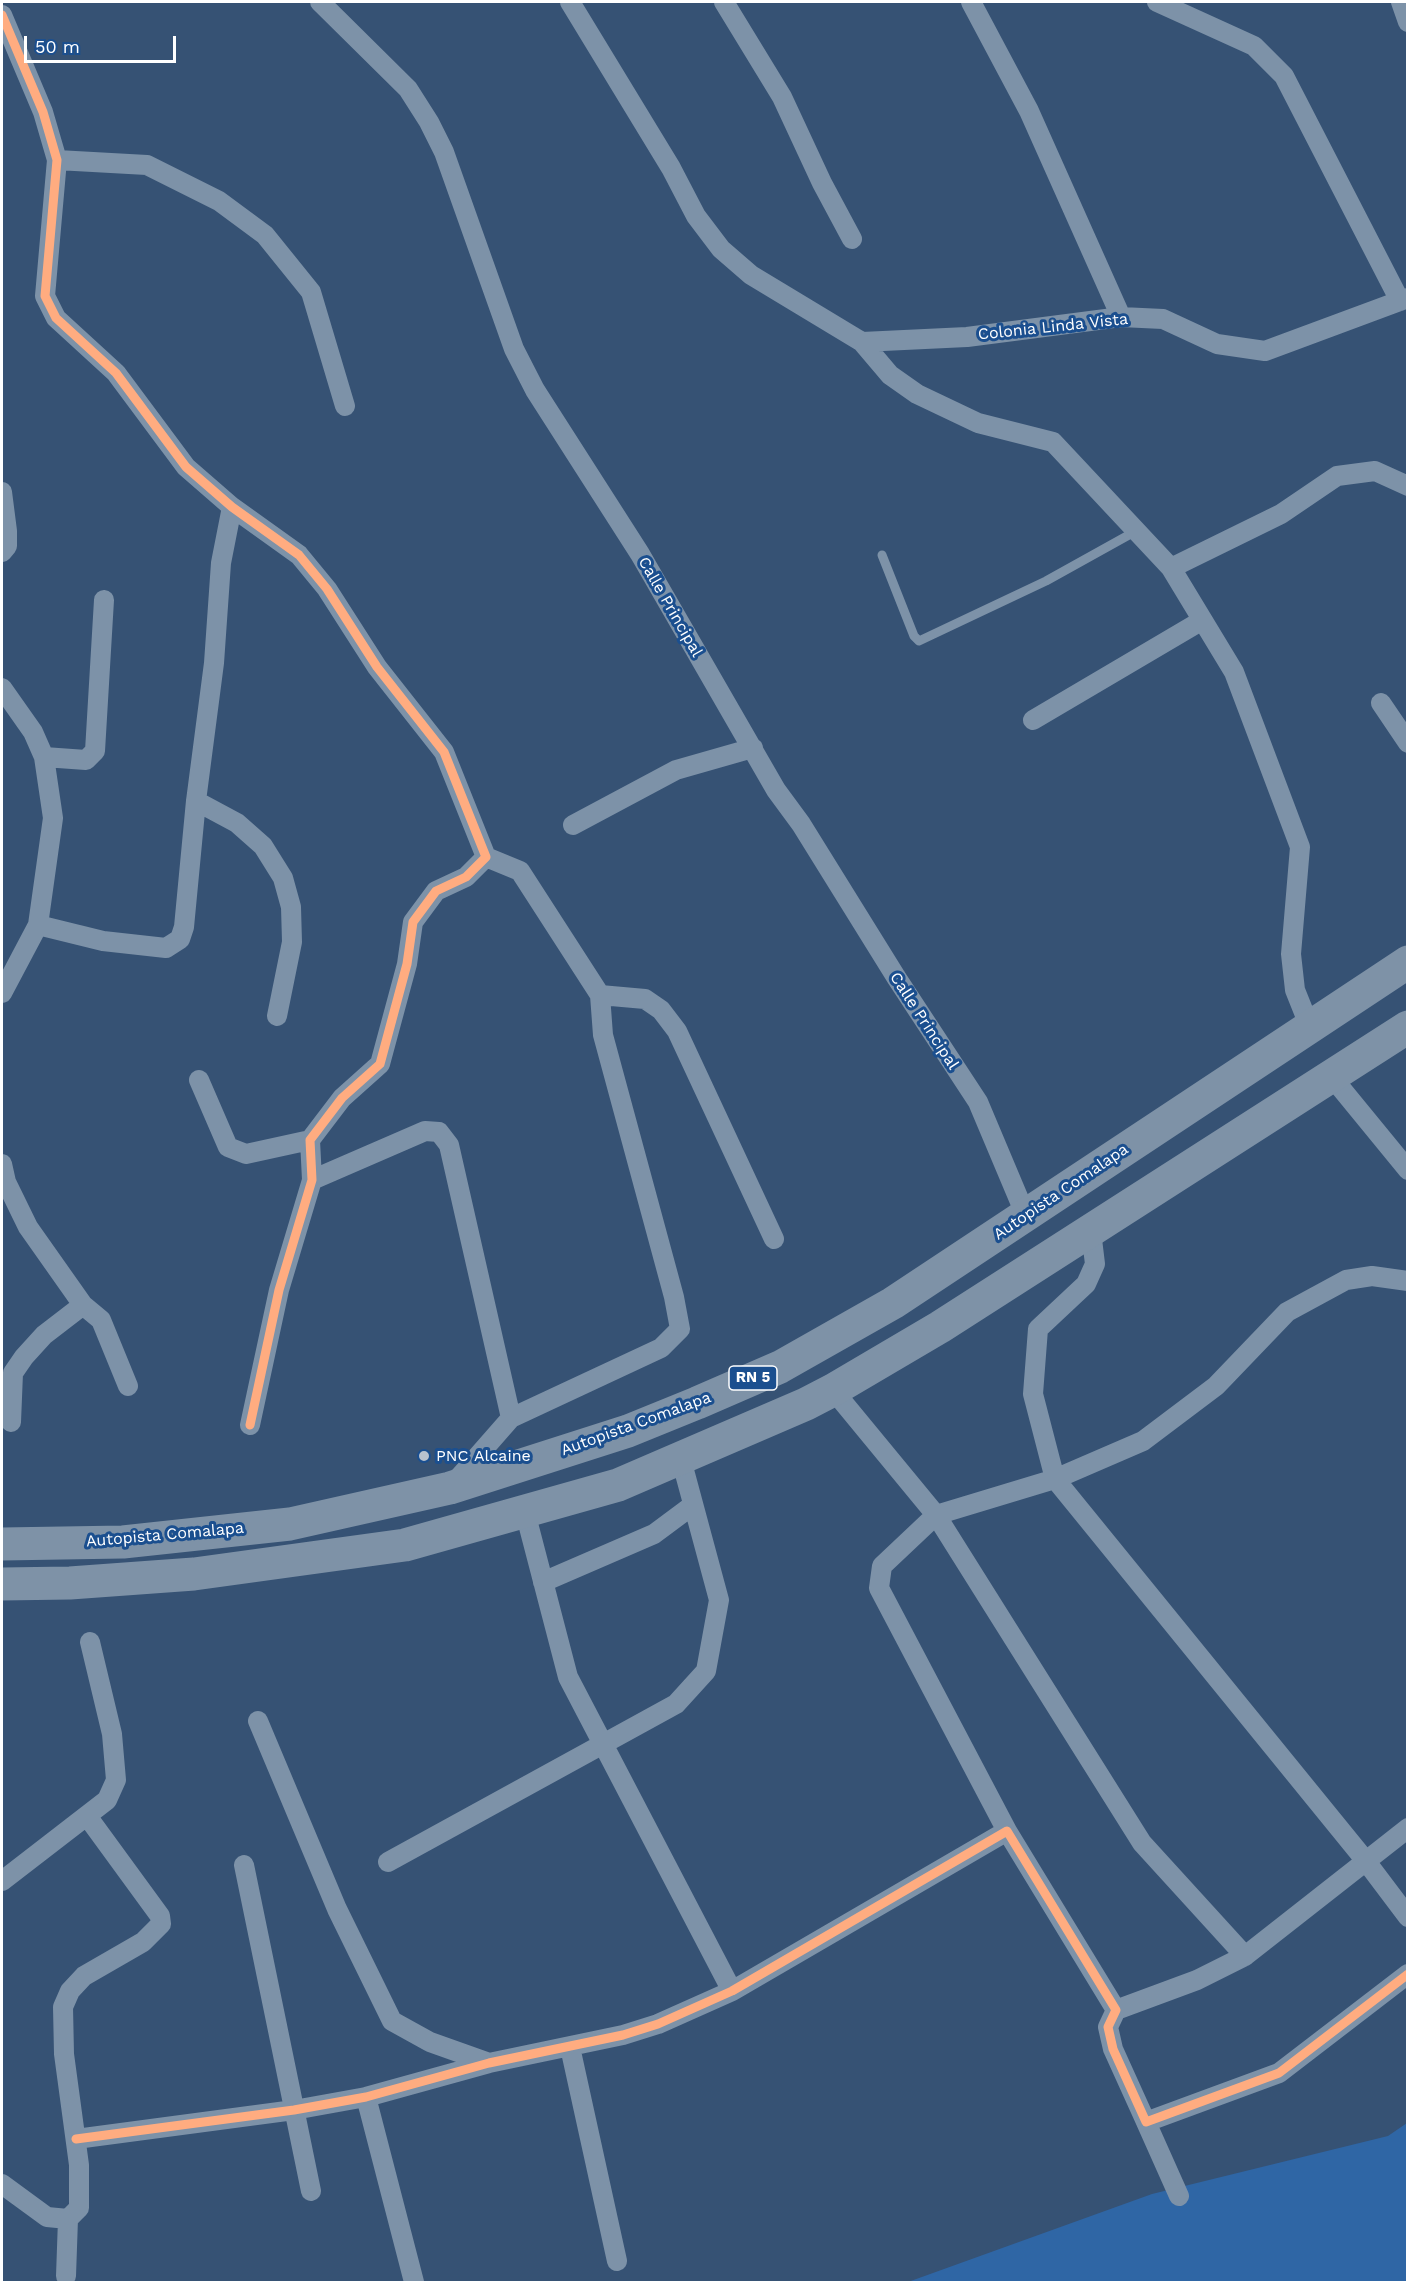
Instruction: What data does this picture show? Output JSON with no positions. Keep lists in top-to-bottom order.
{
  "streets": {
    "highway": ["Autopista Comalapa", "RN 5"],
    "street": ["Colonia Linda Vista", "Calle Principal"]
  },
  "crossings": [
    ["Calle Principal", "Autopista Comalapa"]
  ],
  "places": ["PNC Alcaine"],
  "scale_bar": "50 m"
}
